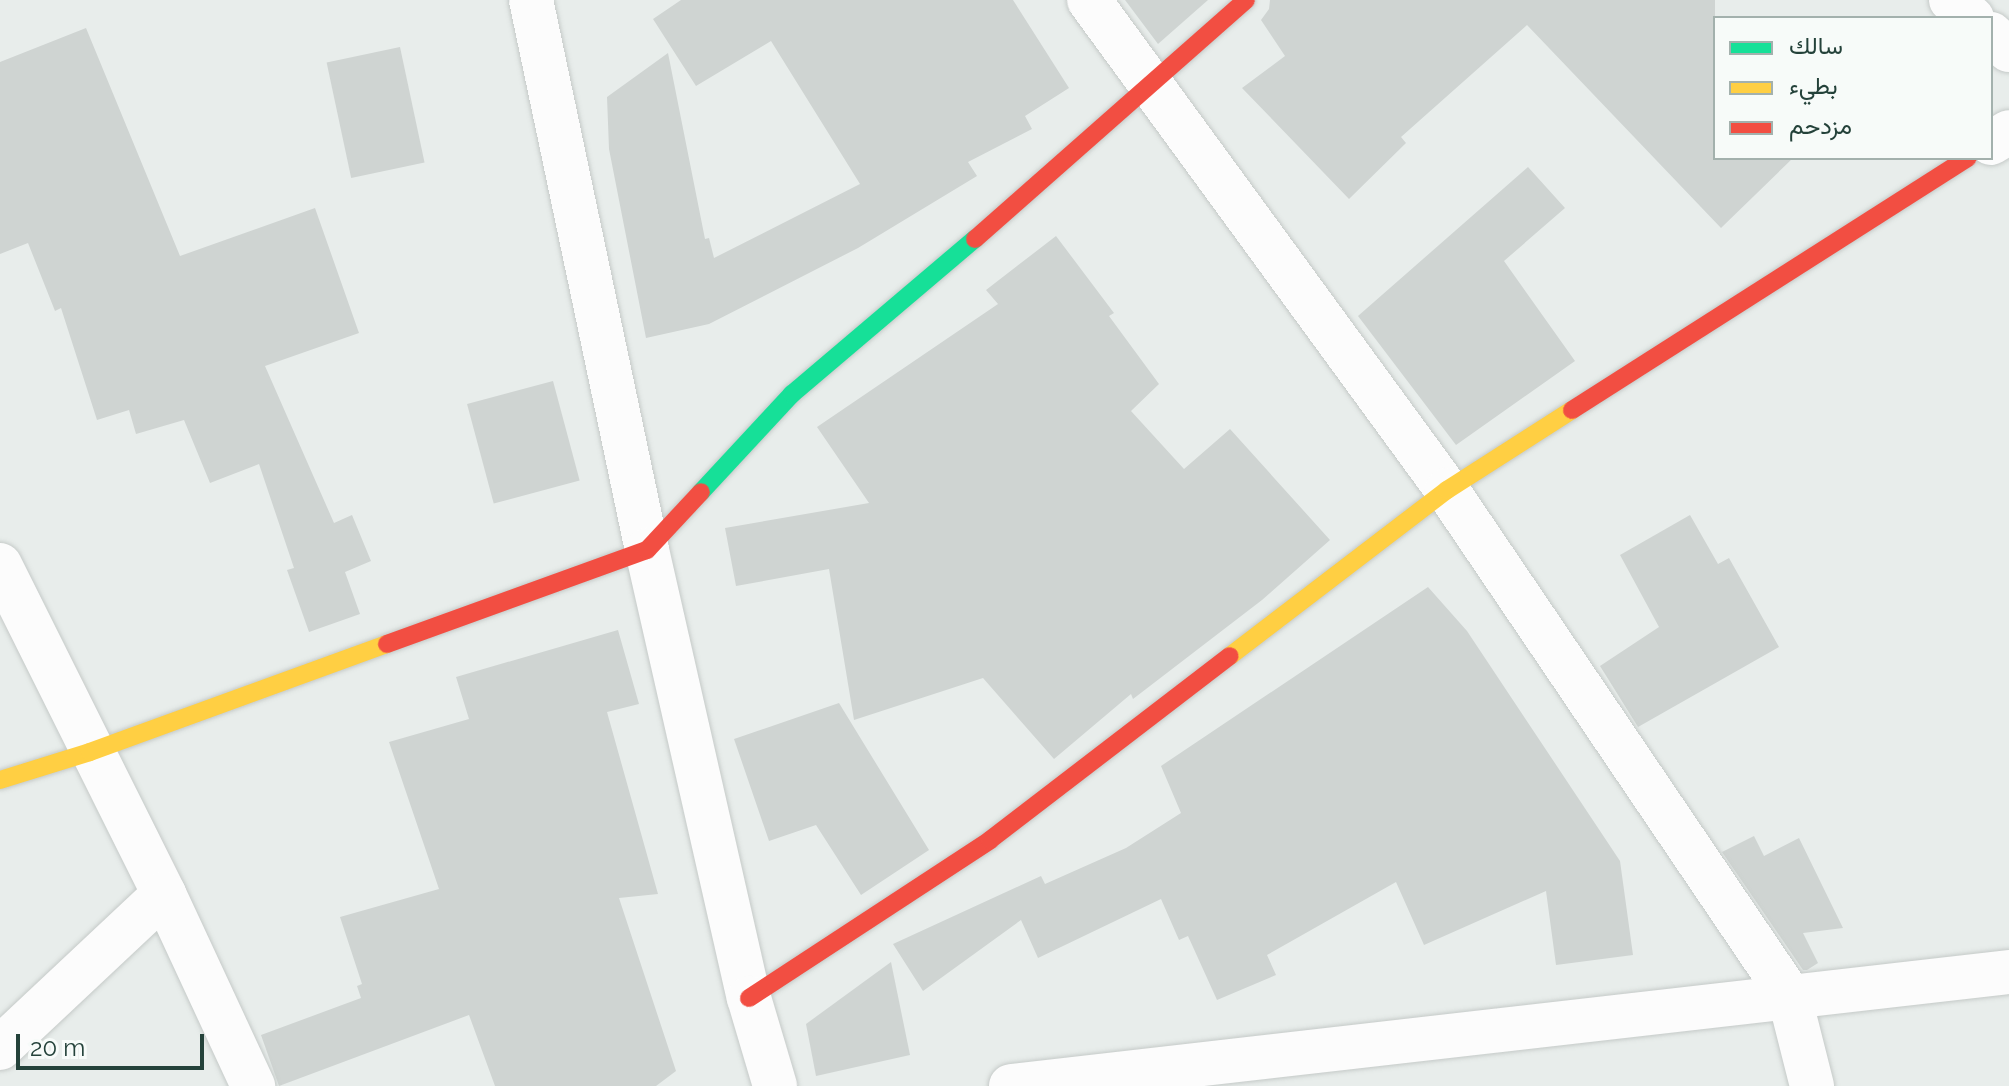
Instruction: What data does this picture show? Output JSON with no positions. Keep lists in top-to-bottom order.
{
  "legend": ["سالك", "بطيء", "مزدحم"],
  "scale_bar": "20 m"
}
